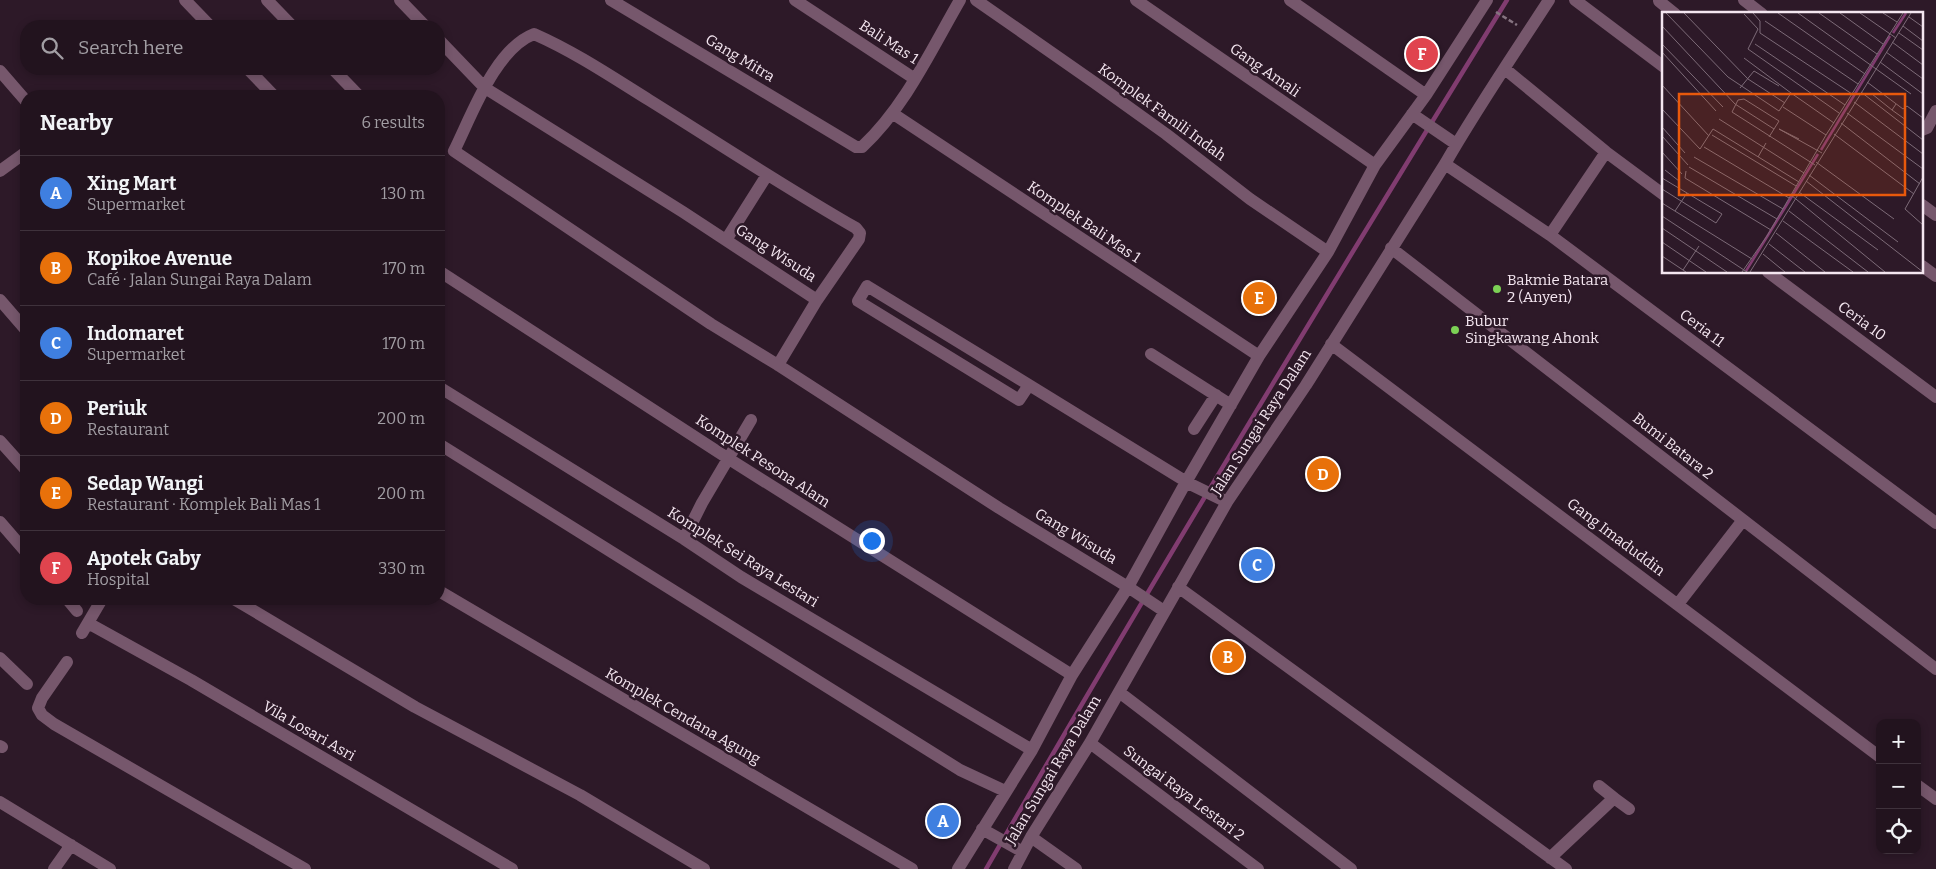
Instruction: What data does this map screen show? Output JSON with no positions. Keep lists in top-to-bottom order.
{
  "streets": {
    "street": [
      "Bali Mas 1",
      "Gang Mitra",
      "Gang Amali",
      "Komplek Famili Indah",
      "Komplek Bali Mas 1",
      "Gang Wisuda",
      "Ceria 10",
      "Ceria 11",
      "Jalan Sungai Raya Dalam",
      "Bumi Batara 2",
      "Komplek Pesona Alam",
      "Gang Imaduddin",
      "Komplek Sei Raya Lestari",
      "Komplek Cendana Agung",
      "Vila Losari Asri",
      "Sungai Raya Lestari 2"
    ]
  },
  "crossings": [
    ["Gang Mitra", "Komplek Bali Mas 1"],
    ["Gang Wisuda", "Jalan Sungai Raya Dalam"],
    ["Ceria 11", "Jalan Sungai Raya Dalam"],
    ["Jalan Sungai Raya Dalam", "Bumi Batara 2"],
    ["Jalan Sungai Raya Dalam", "Gang Imaduddin"],
    ["Jalan Sungai Raya Dalam", "Sungai Raya Lestari 2"]
  ],
  "places": ["Bakmie Batara 2 (Anyen)", "Bubur Singkawang Ahonk"],
  "page": {
    "search": "Search here",
    "pins": [
      "F",
      "E",
      "D",
      "C",
      "B",
      "A"
    ],
    "heading": ["Nearby", "6 results"],
    "list": [
      {
        "mark": "A",
        "name": "Xing Mart",
        "note": "Supermarket",
        "value": "130 m"
      },
      {
        "mark": "B",
        "name": "Kopikoe Avenue",
        "note": "Café · Jalan Sungai Raya Dalam",
        "value": "170 m"
      },
      {
        "mark": "C",
        "name": "Indomaret",
        "note": "Supermarket",
        "value": "170 m"
      },
      {
        "mark": "D",
        "name": "Periuk",
        "note": "Restaurant",
        "value": "200 m"
      },
      {
        "mark": "E",
        "name": "Sedap Wangi",
        "note": "Restaurant · Komplek Bali Mas 1",
        "value": "200 m"
      },
      {
        "mark": "F",
        "name": "Apotek Gaby",
        "note": "Hospital",
        "value": "330 m"
      }
    ],
    "map_buttons": ["+", "−"]
  }
}
